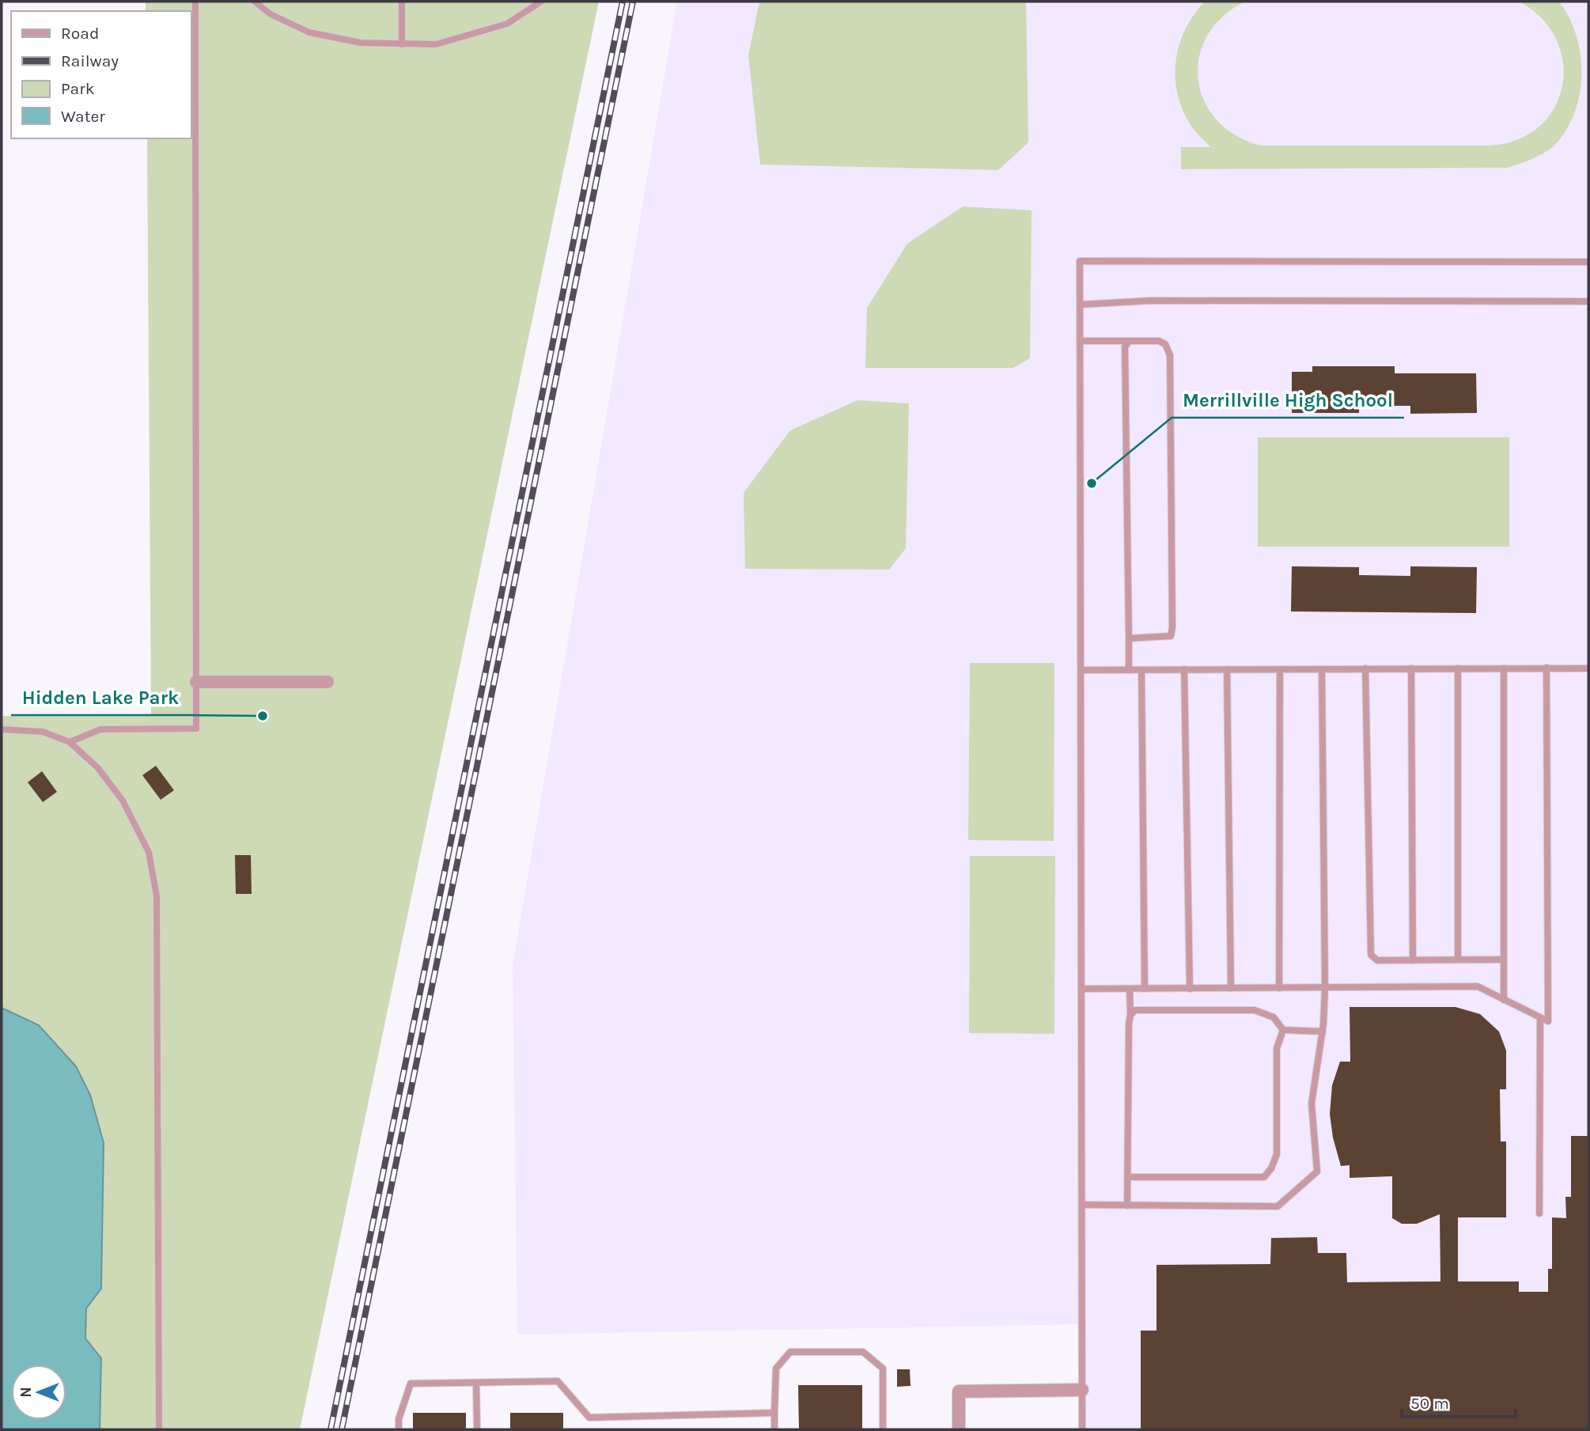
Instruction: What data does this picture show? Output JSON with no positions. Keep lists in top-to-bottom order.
{
  "places": ["Merrillville High School", "Hidden Lake Park"],
  "legend": [
    "Road",
    "Railway",
    "Park",
    "Water"
  ],
  "scale_bar": "50 m",
  "north": "left"
}
